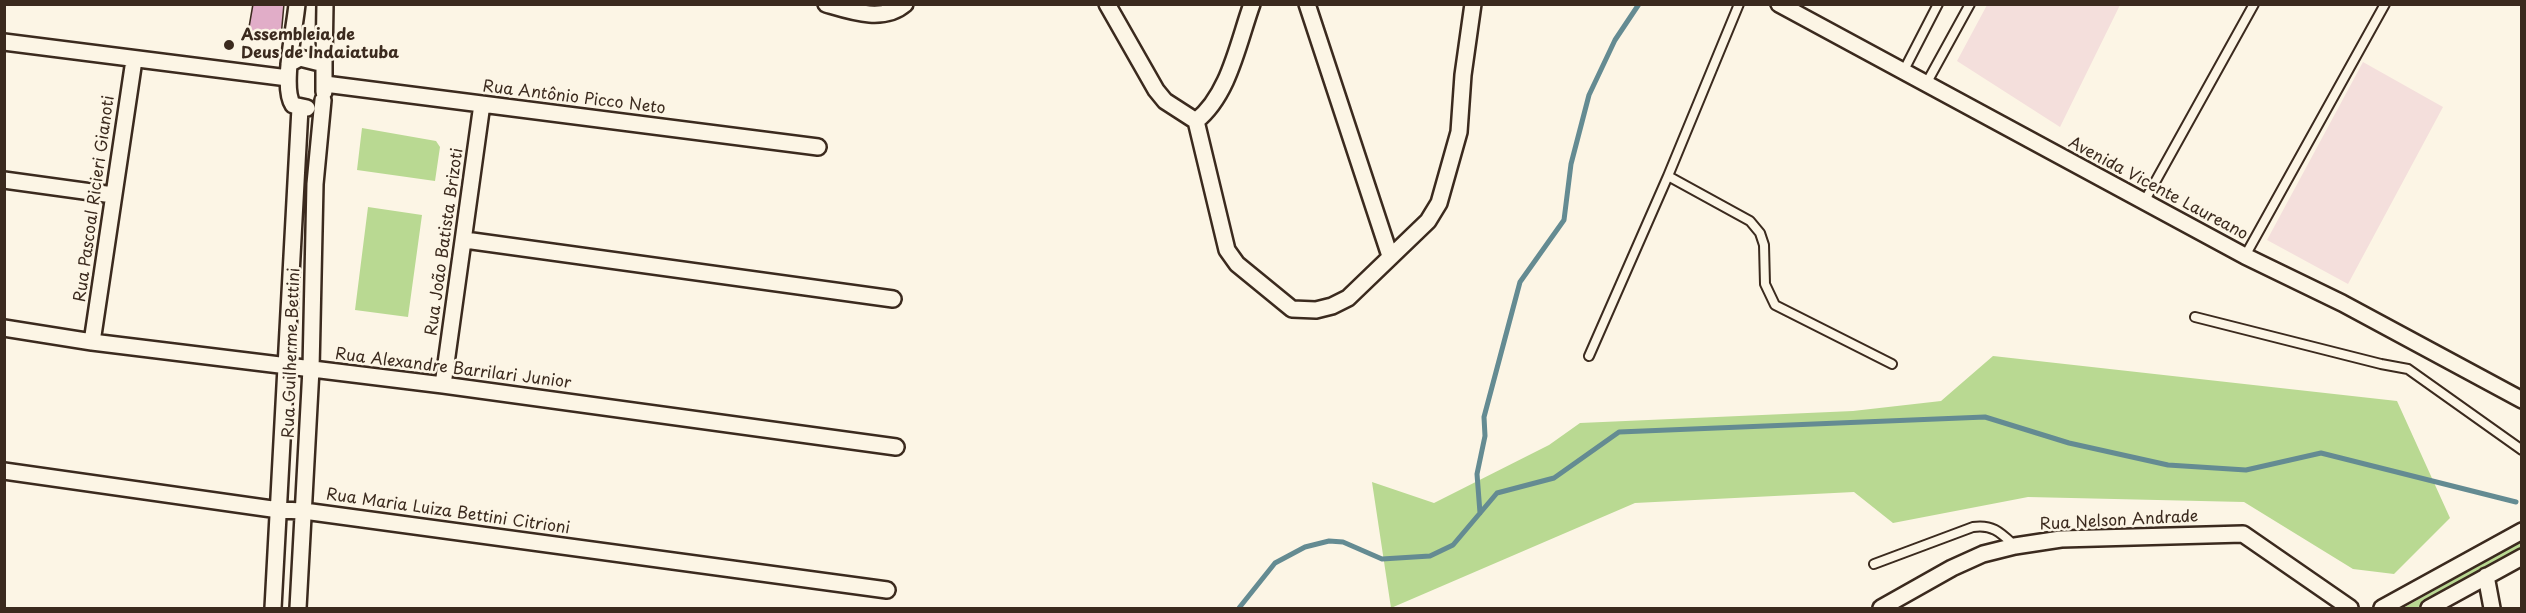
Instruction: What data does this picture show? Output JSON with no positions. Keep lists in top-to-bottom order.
{
  "streets": {
    "street": [
      "Rua Antônio Picco Neto",
      "Avenida Vicente Laureano",
      "Rua Pascoal Ricieri Gianoti",
      "Rua João Batista Brizoti",
      "Rua Guilherme Bettini",
      "Rua Alexandre Barrilari Junior",
      "Rua Maria Luiza Bettini Citrioni",
      "Rua Nelson Andrade"
    ]
  },
  "crossings": [
    ["Rua Antônio Picco Neto", "Rua João Batista Brizoti"],
    ["Rua Antônio Picco Neto", "Rua Guilherme Bettini"],
    ["Rua Pascoal Ricieri Gianoti", "Rua Alexandre Barrilari Junior"],
    ["Rua João Batista Brizoti", "Rua Alexandre Barrilari Junior"],
    ["Rua Guilherme Bettini", "Rua Alexandre Barrilari Junior"],
    ["Rua Guilherme Bettini", "Rua Maria Luiza Bettini Citrioni"]
  ],
  "places": ["Assembleia de Deus de Indaiatuba"]
}
